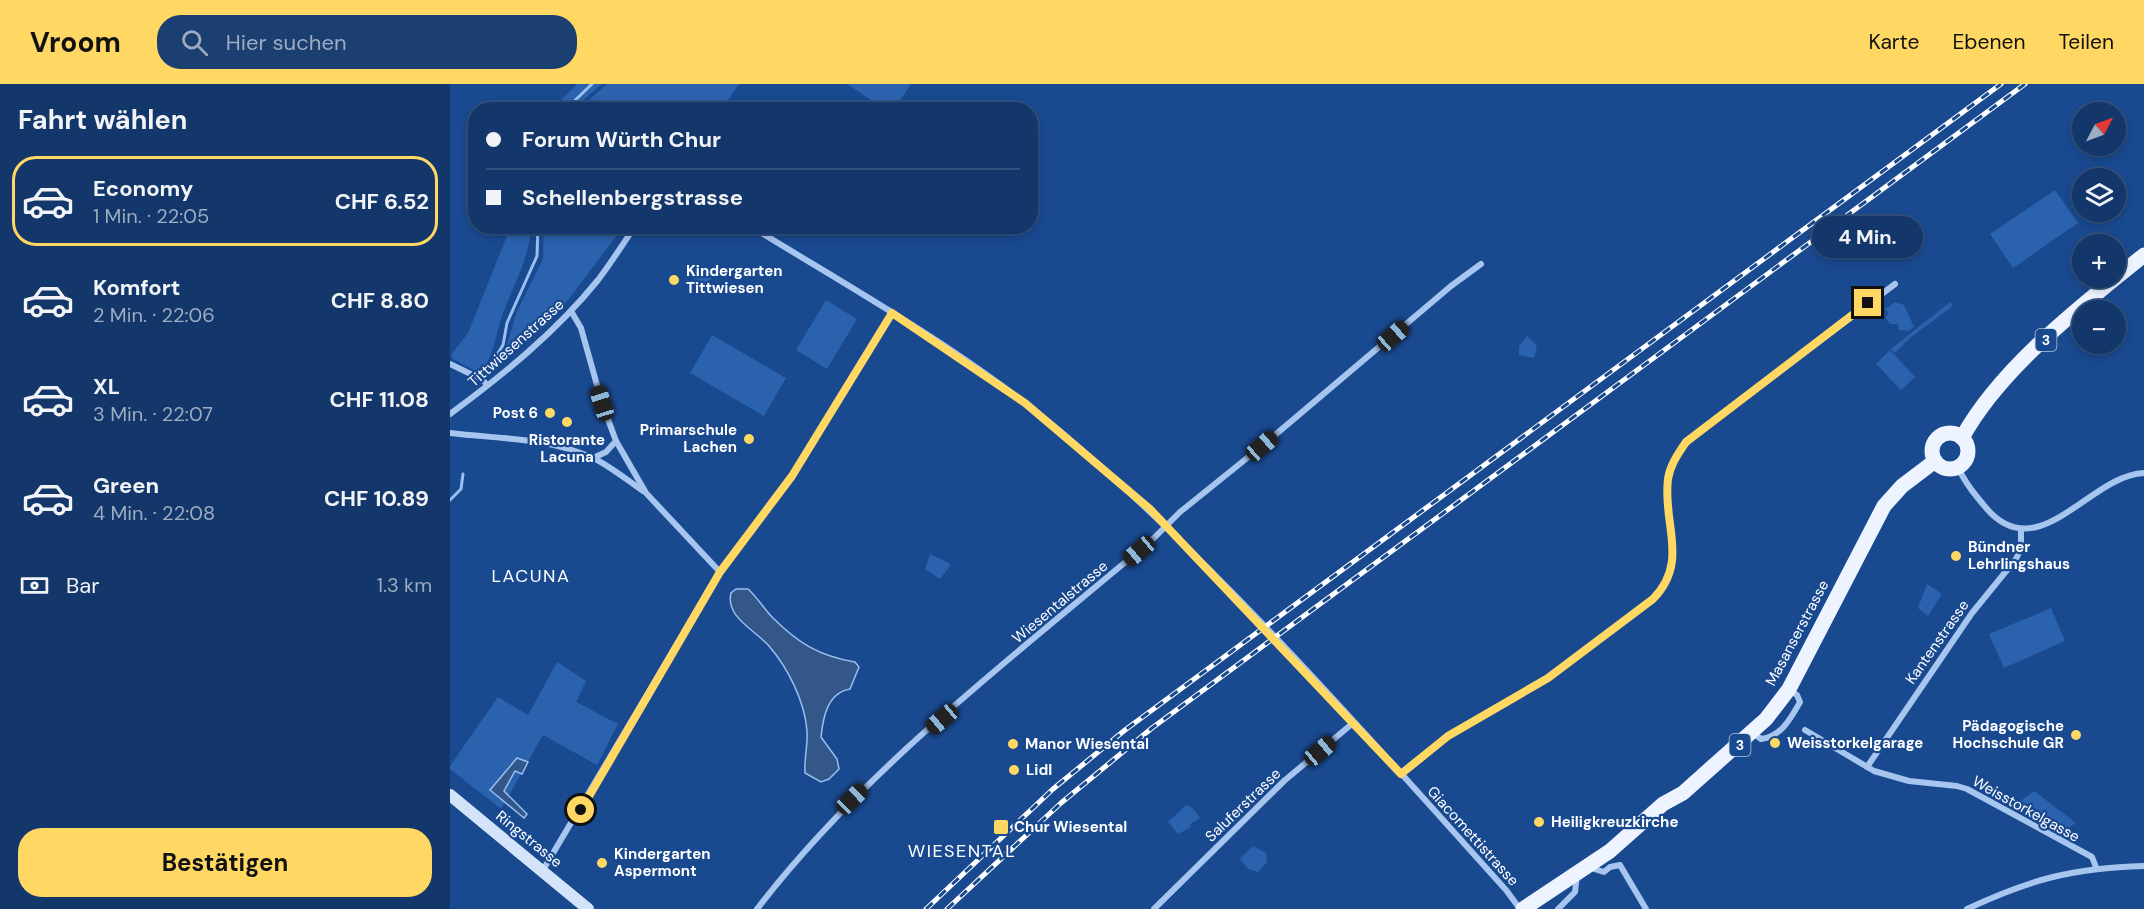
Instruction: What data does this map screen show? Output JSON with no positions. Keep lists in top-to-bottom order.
{
  "streets": {
    "main road": ["3", "Masanserstrasse", "Ringstrasse"],
    "street": [
      "Tittwiesenstrasse",
      "Wiesentalstrasse",
      "Kantenstrasse",
      "Saluferstrasse",
      "Weisstorkelgasse",
      "Giacomettistrasse"
    ]
  },
  "crossings": [
    ["3", "Masanserstrasse"],
    ["Wiesentalstrasse", "Giacomettistrasse"],
    ["Masanserstrasse", "Giacomettistrasse"],
    ["Kantenstrasse", "Weisstorkelgasse"],
    ["Saluferstrasse", "Giacomettistrasse"]
  ],
  "districts": ["LACUNA", "WIESENTAL"],
  "places": {
    "other": [
      "Kindergarten Tittwiesen",
      "Post 6",
      "Ristorante Lacuna",
      "Primarschule Lachen",
      "Bündner Lehrlingshaus",
      "Pädagogische Hochschule GR",
      "Weisstorkelgarage",
      "Manor Wiesental",
      "Lidl",
      "Heiligkreuzkirche",
      "Kindergarten Aspermont"
    ],
    "transit": ["Chur Wiesental"]
  },
  "north": "top right",
  "page": {
    "header": "Vroom",
    "search": "Hier suchen",
    "nav": ["Karte", "Ebenen", "Teilen"],
    "heading": "Fahrt wählen",
    "map_buttons": ["+", "−"],
    "banner": ["Forum Würth Chur", "Schellenbergstrasse"],
    "list": [
      {
        "name": "Economy",
        "note": "1 Min. · 22:05",
        "value": "CHF 6.52"
      },
      {
        "name": "Komfort",
        "note": "2 Min. · 22:06",
        "value": "CHF 8.80"
      },
      {
        "name": "XL",
        "note": "3 Min. · 22:07",
        "value": "CHF 11.08"
      },
      {
        "name": "Green",
        "note": "4 Min. · 22:08",
        "value": "CHF 10.89"
      }
    ],
    "bubble": "4 Min.",
    "pay": ["Bar", "1.3 km"],
    "buttons": "Bestätigen"
  }
}
